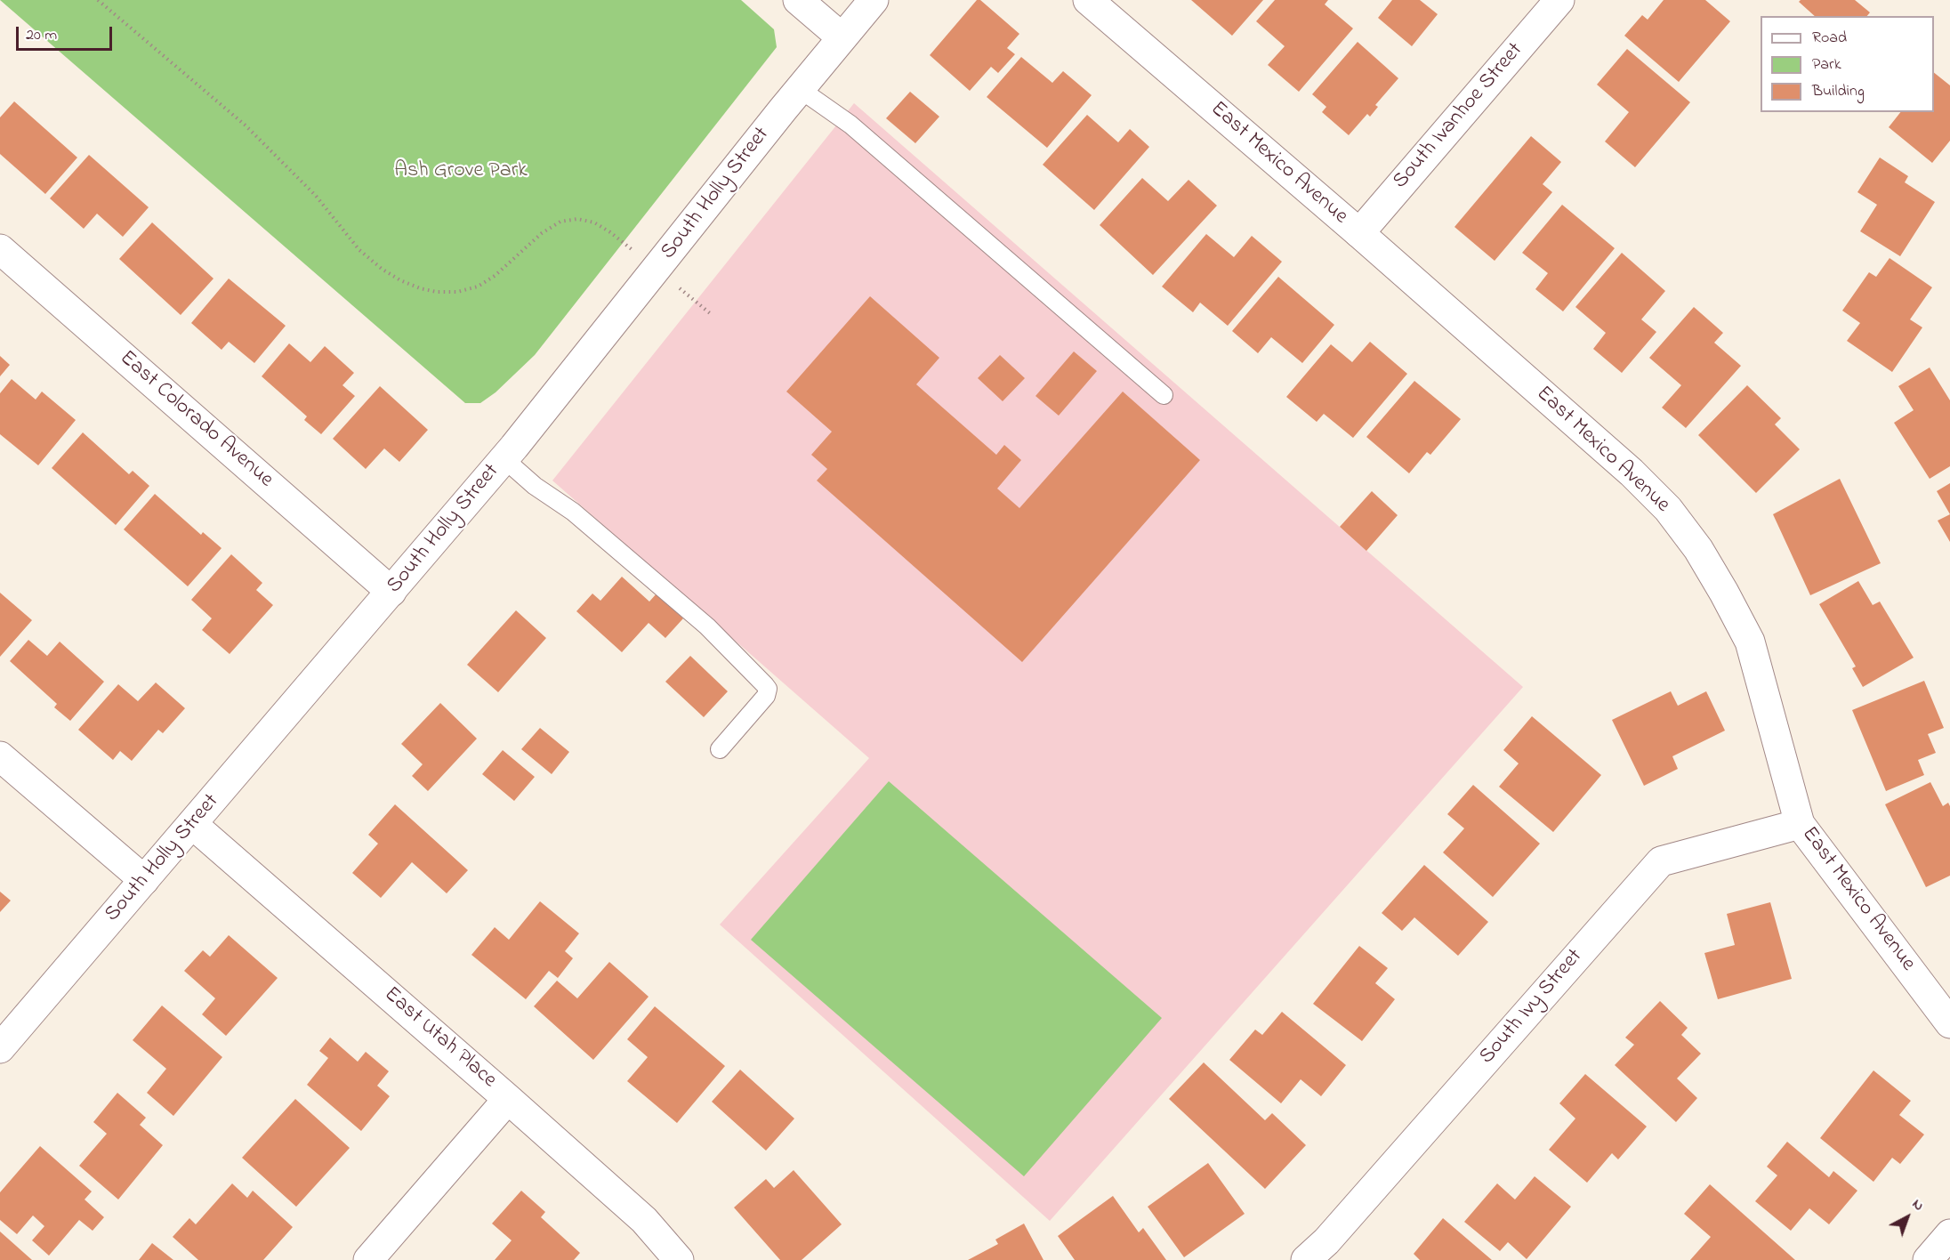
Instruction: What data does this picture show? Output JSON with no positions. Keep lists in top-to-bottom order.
{
  "streets": {
    "street": [
      "South Ivanhoe Street",
      "East Mexico Avenue",
      "South Holly Street",
      "East Colorado Avenue",
      "South Ivy Street",
      "East Utah Place"
    ]
  },
  "crossings": [
    ["South Ivanhoe Street", "East Mexico Avenue"],
    ["East Mexico Avenue", "South Ivy Street"],
    ["South Holly Street", "East Colorado Avenue"],
    ["South Holly Street", "East Utah Place"]
  ],
  "parks": ["Ash Grove Park"],
  "legend": ["Road", "Park", "Building"],
  "scale_bar": "20 m",
  "north": "top right"
}
